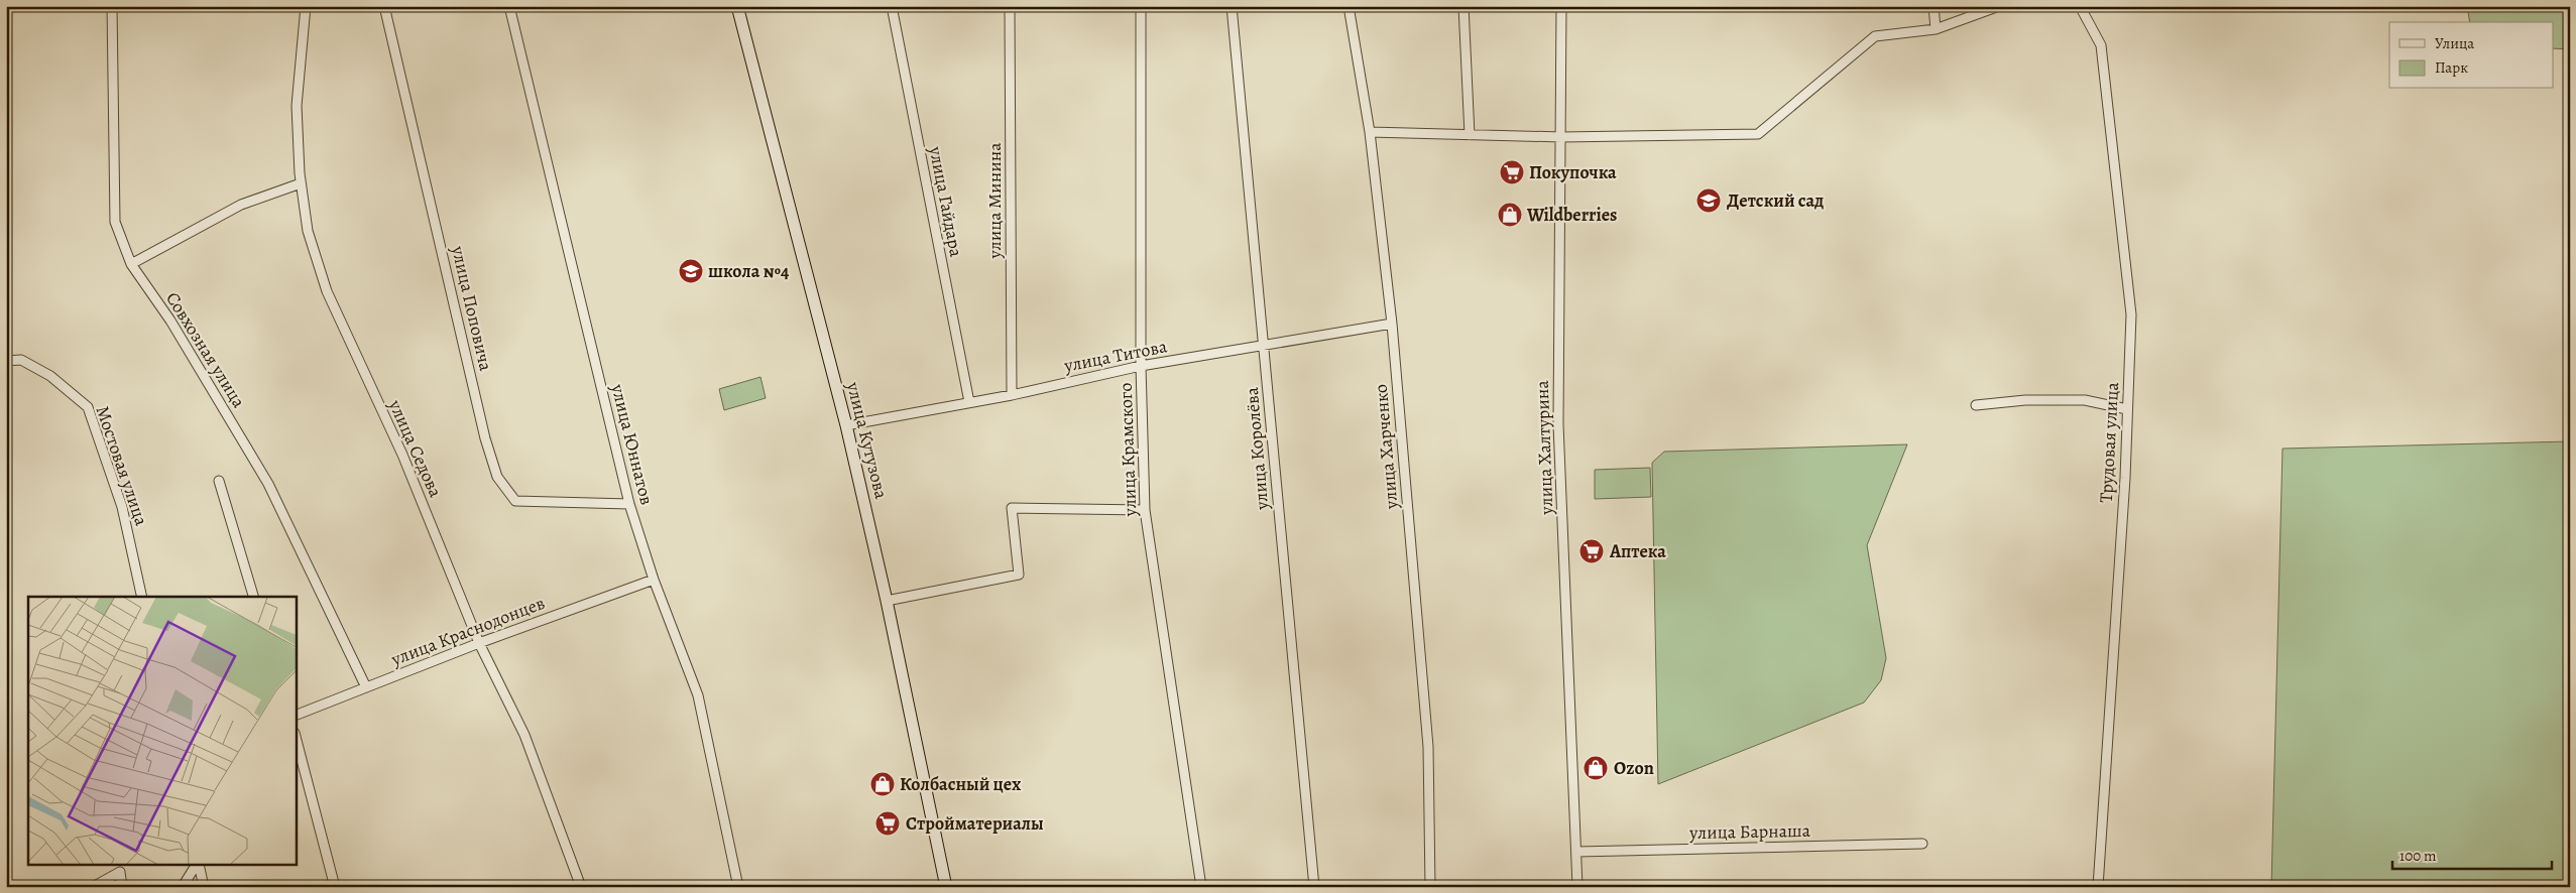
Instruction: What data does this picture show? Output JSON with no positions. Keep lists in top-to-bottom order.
{
  "streets": {
    "main road": ["улица Кутузова"],
    "street": [
      "улица Минина",
      "улица Гайдара",
      "улица Поповича",
      "Совхозная улица",
      "улица Титова",
      "Трудовая улица",
      "улица Юннатов",
      "улица Харченко",
      "улица Халтурина",
      "улица Седова",
      "улица Королёва",
      "улица Крамского",
      "Мостовая улица",
      "улица Краснодонцев",
      "улица Барнаша"
    ]
  },
  "crossings": [
    ["улица Минина", "улица Титова"],
    ["улица Гайдара", "улица Титова"],
    ["улица Поповича", "улица Юннатов"],
    ["Совхозная улица", "улица Краснодонцев"],
    ["улица Титова", "улица Кутузова"],
    ["улица Титова", "улица Харченко"],
    ["улица Титова", "улица Королёва"],
    ["улица Титова", "улица Крамского"],
    ["улица Юннатов", "улица Краснодонцев"],
    ["улица Халтурина", "улица Барнаша"],
    ["улица Седова", "улица Краснодонцев"]
  ],
  "places": {
    "supermarket": ["Покупочка", "Аптека", "Стройматериалы"],
    "school or university": ["Детский сад", "школа №4"],
    "shop": ["Wildberries", "Ozon", "Колбасный цех"]
  },
  "legend": ["Улица", "Парк"],
  "scale_bar": "100 m"
}
